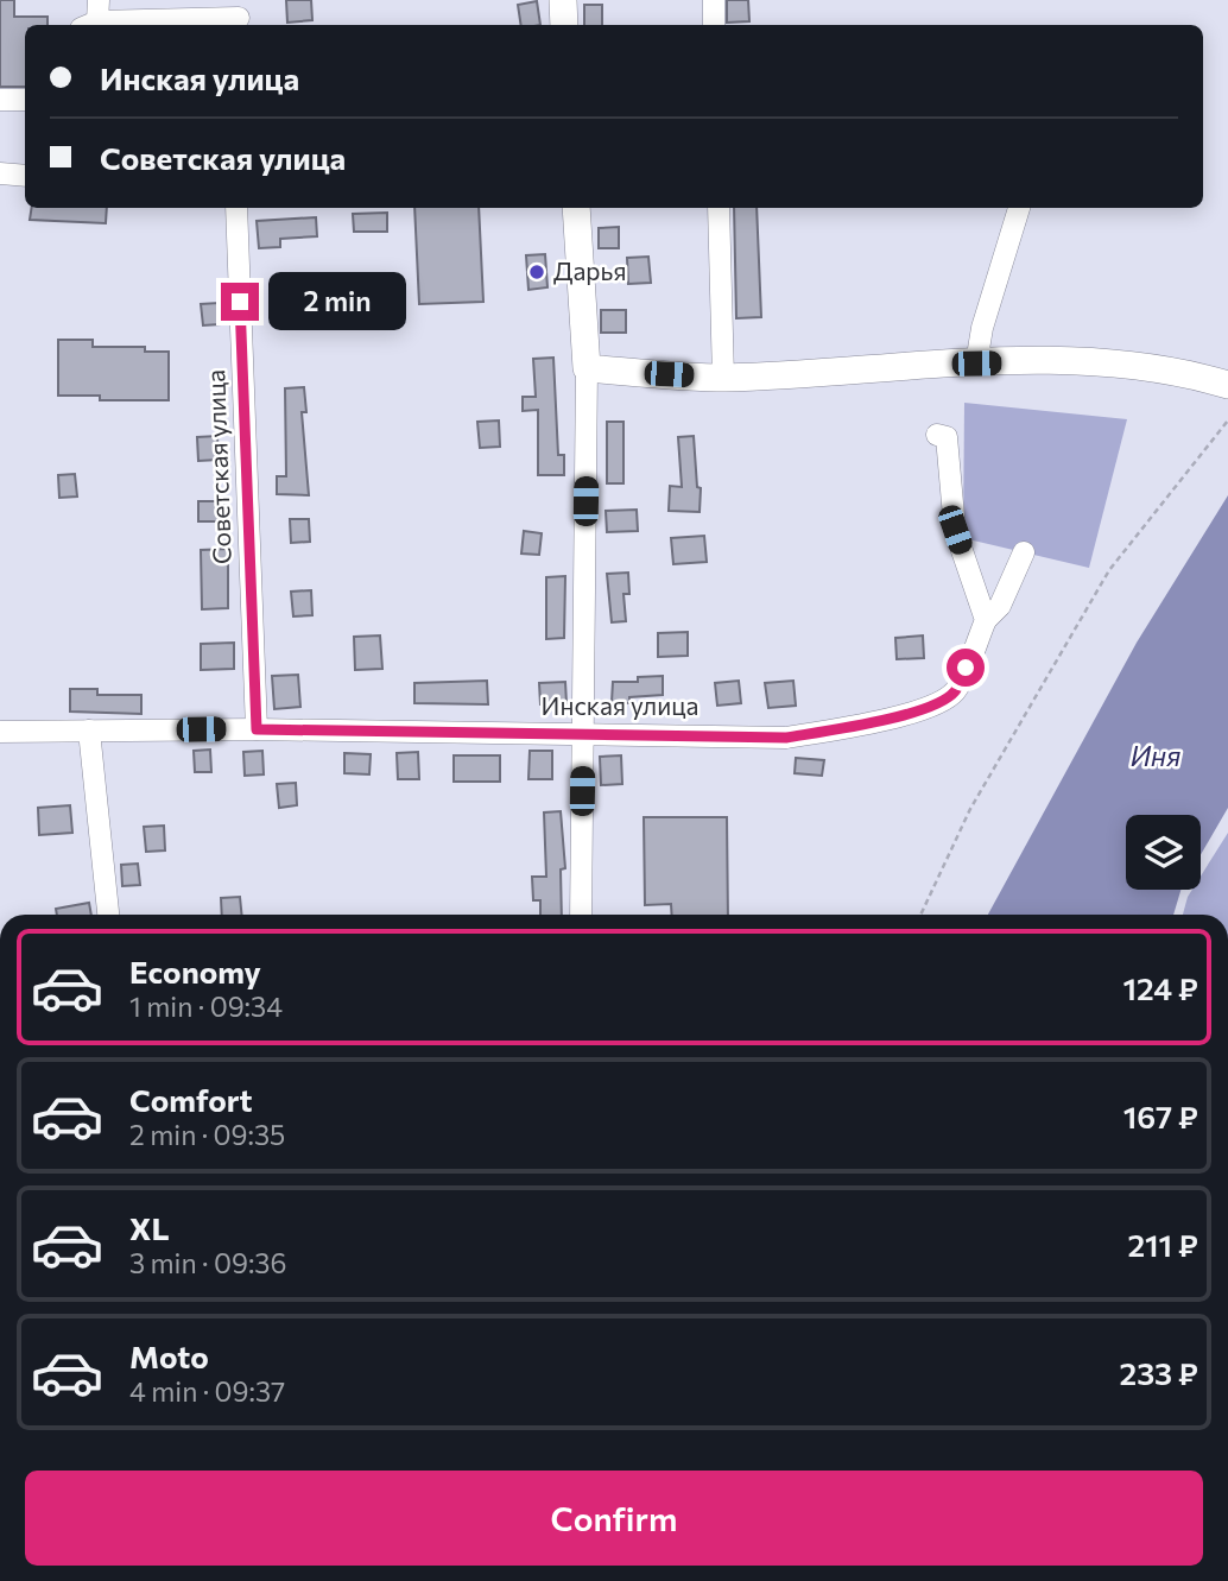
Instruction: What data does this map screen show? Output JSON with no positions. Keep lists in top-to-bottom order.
{
  "streets": {
    "street": ["Советская улица", "Инская улица"]
  },
  "crossings": [
    ["Советская улица", "Инская улица"]
  ],
  "water": ["Иня"],
  "places": ["Дарья"],
  "page": {
    "banner": ["Инская улица", "Советская улица"],
    "bubble": "2 min",
    "list": [
      {
        "name": "Economy",
        "note": "1 min · 09:34",
        "value": "124 ₽"
      },
      {
        "name": "Comfort",
        "note": "2 min · 09:35",
        "value": "167 ₽"
      },
      {
        "name": "XL",
        "note": "3 min · 09:36",
        "value": "211 ₽"
      },
      {
        "name": "Moto",
        "note": "4 min · 09:37",
        "value": "233 ₽"
      }
    ],
    "buttons": "Confirm"
  }
}
